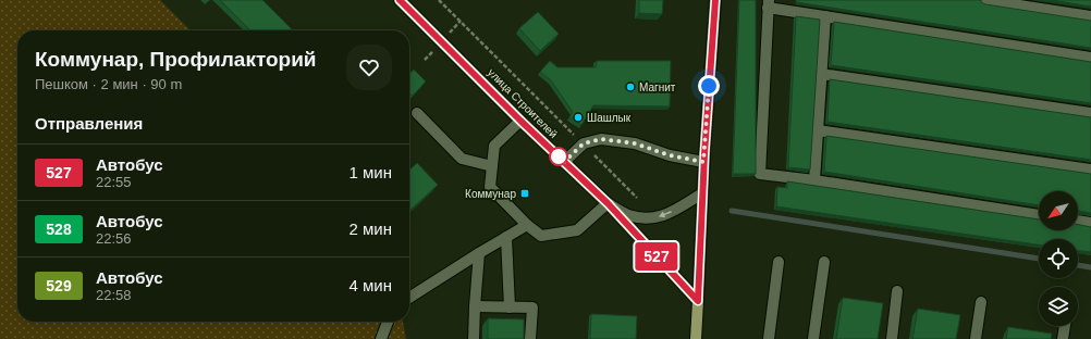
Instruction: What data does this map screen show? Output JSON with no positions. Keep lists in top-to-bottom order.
{
  "streets": {
    "main road": ["улица Строителей"]
  },
  "places": {
    "other": ["Магнит", "Шашлык"],
    "transit": ["Коммунар"]
  },
  "lines": ["bus line 527"],
  "north": "bottom left",
  "page": {
    "on_map": "527",
    "heading": [
      ["Коммунар, Профилакторий", "Пешком · 2 мин · 90 m"],
      "Отправления"
    ],
    "list": [
      {
        "mark": "527",
        "name": "Автобус",
        "note": "22:55",
        "value": "1 мин"
      },
      {
        "mark": "528",
        "name": "Автобус",
        "note": "22:56",
        "value": "2 мин"
      },
      {
        "mark": "529",
        "name": "Автобус",
        "note": "22:58",
        "value": "4 мин"
      }
    ]
  }
}
